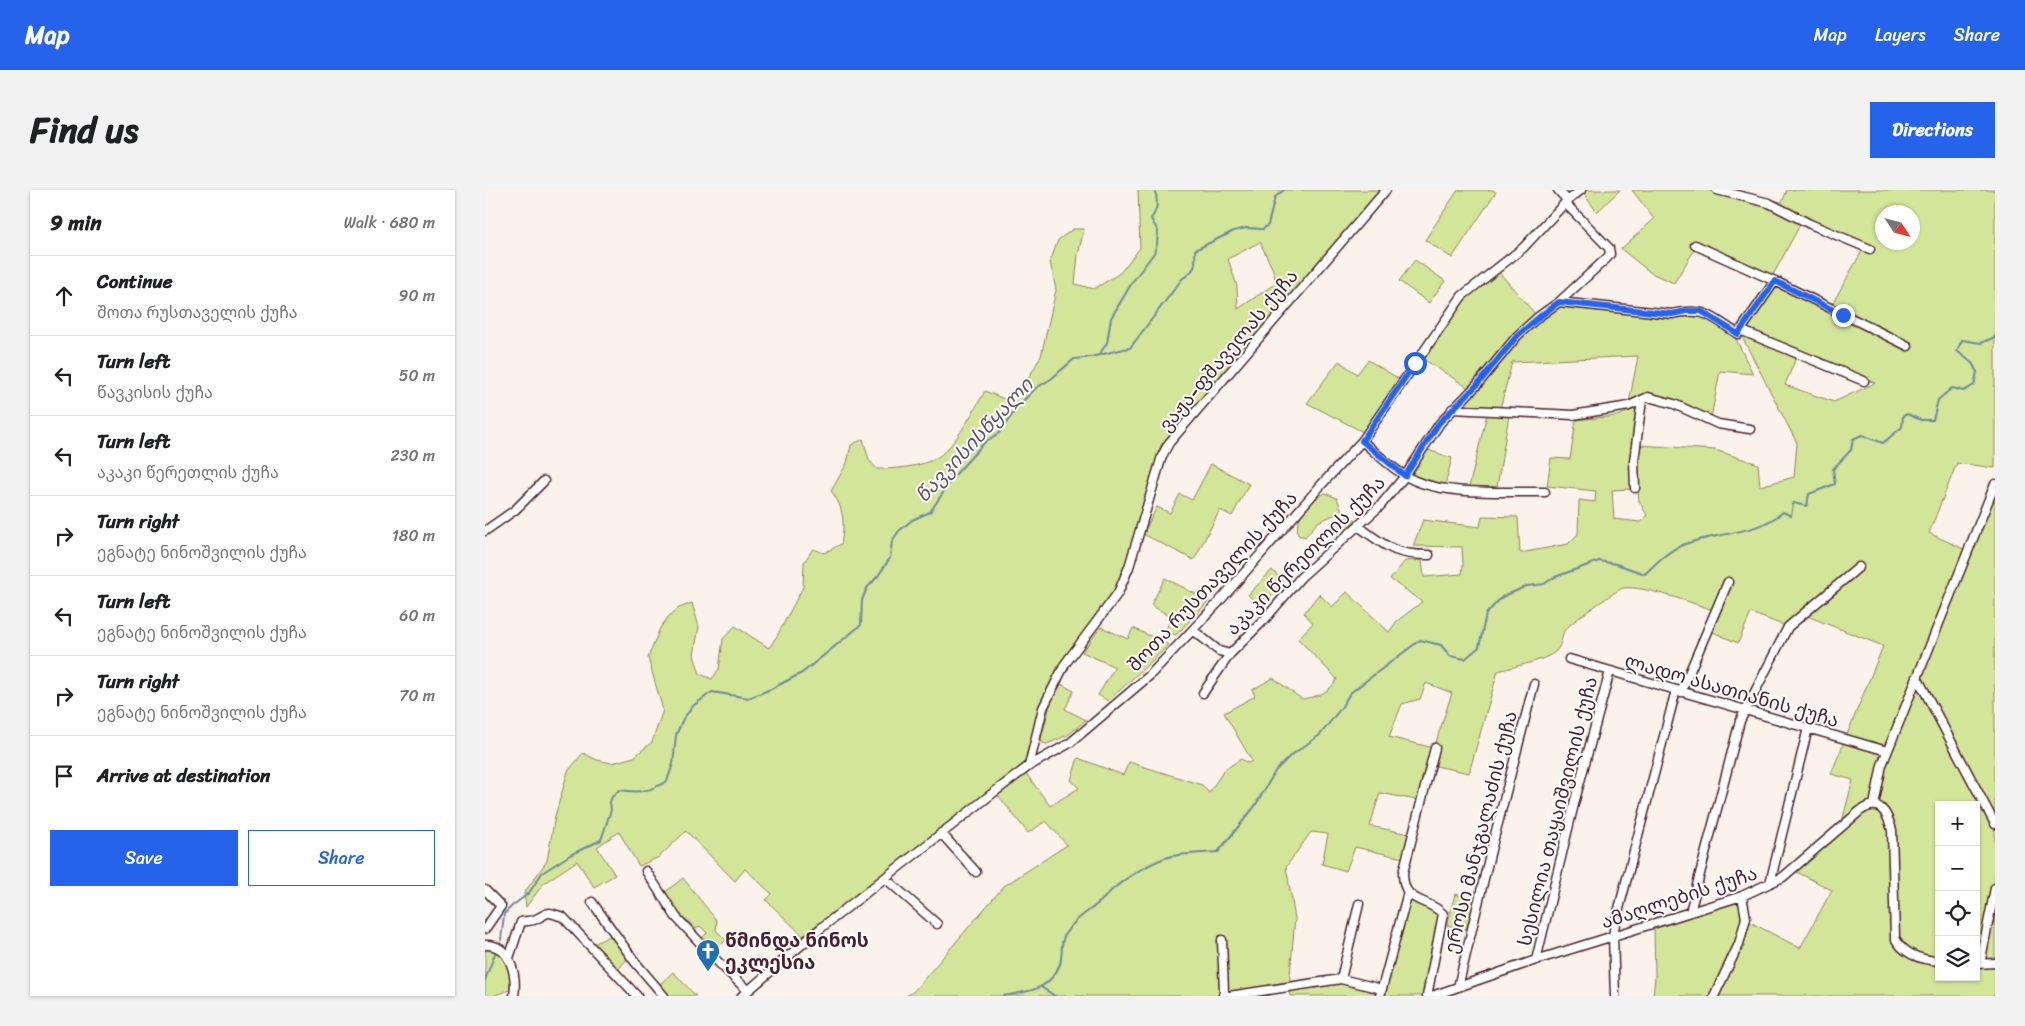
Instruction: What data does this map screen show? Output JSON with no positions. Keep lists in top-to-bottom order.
{
  "streets": {
    "street": [
      "ვაჟა-ფშაველას ქუჩა",
      "აკაკი წერეთლის ქუჩა",
      "შოთა რუსთაველის ქუჩა",
      "ლადო ასათიანის ქუჩა",
      "სესილია თაყაიშვილის ქუჩა",
      "ეროსი მანჯგალაძის ქუჩა",
      "ამაღლების ქუჩა"
    ]
  },
  "crossings": [
    ["ვაჟა-ფშაველას ქუჩა", "შოთა რუსთაველის ქუჩა"],
    ["აკაკი წერეთლის ქუჩა", "შოთა რუსთაველის ქუჩა"],
    ["ლადო ასათიანის ქუჩა", "სესილია თაყაიშვილის ქუჩა"],
    ["სესილია თაყაიშვილის ქუჩა", "ამაღლების ქუჩა"],
    ["ეროსი მანჯგალაძის ქუჩა", "ამაღლების ქუჩა"]
  ],
  "water": ["წავკისისწყალი"],
  "places": {
    "church": ["წმინდა ნინოს ეკლესია"]
  },
  "north": "bottom right",
  "page": {
    "header": "Map",
    "nav": ["Map", "Layers", "Share"],
    "title": "Find us",
    "buttons": [
      "Directions",
      ["Save", "Share"]
    ],
    "heading": ["9 min", "Walk · 680 m"],
    "list": [
      ["Continue", "შოთა რუსთაველის ქუჩა", "90 m"],
      ["Turn left", "წავკისის ქუჩა", "50 m"],
      ["Turn left", "აკაკი წერეთლის ქუჩა", "230 m"],
      ["Turn right", "ეგნატე ნინოშვილის ქუჩა", "180 m"],
      ["Turn left", "ეგნატე ნინოშვილის ქუჩა", "60 m"],
      ["Turn right", "ეგნატე ნინოშვილის ქუჩა", "70 m"],
      "Arrive at destination"
    ],
    "map_buttons": ["+", "−"]
  }
}
